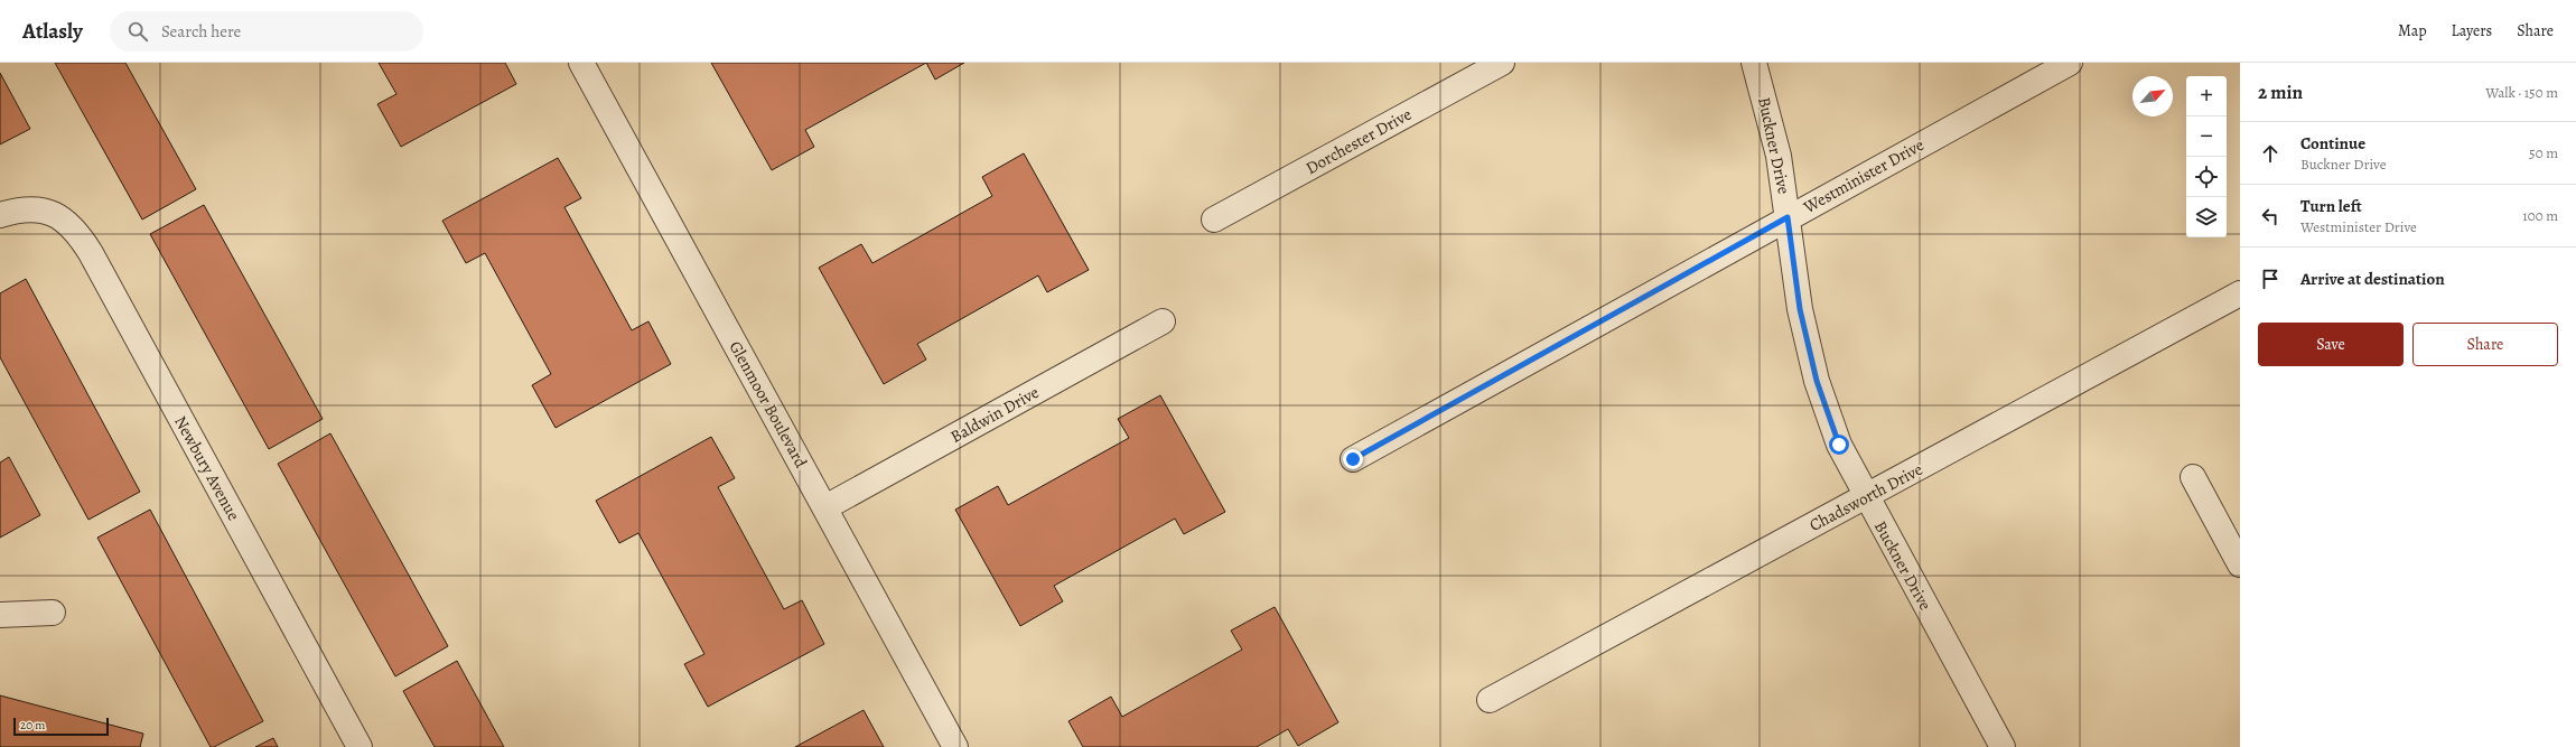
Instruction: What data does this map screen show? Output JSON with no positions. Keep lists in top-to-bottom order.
{
  "streets": {
    "street": [
      "Dorchester Drive",
      "Buckner Drive",
      "Westminister Drive",
      "Glenmoor Boulevard",
      "Baldwin Drive",
      "Newbury Avenue",
      "Chadsworth Drive"
    ]
  },
  "crossings": [
    ["Buckner Drive", "Westminister Drive"],
    ["Buckner Drive", "Chadsworth Drive"],
    ["Glenmoor Boulevard", "Baldwin Drive"]
  ],
  "scale_bar": "20 m",
  "north": "top right",
  "page": {
    "header": "Atlasly",
    "search": "Search here",
    "nav": ["Map", "Layers", "Share"],
    "heading": ["2 min", "Walk · 150 m"],
    "map_buttons": ["+", "−"],
    "list": [
      ["Continue", "Buckner Drive", "50 m"],
      ["Turn left", "Westminister Drive", "100 m"],
      "Arrive at destination"
    ],
    "buttons": ["Save", "Share"],
    "scale": "20 m"
  }
}
